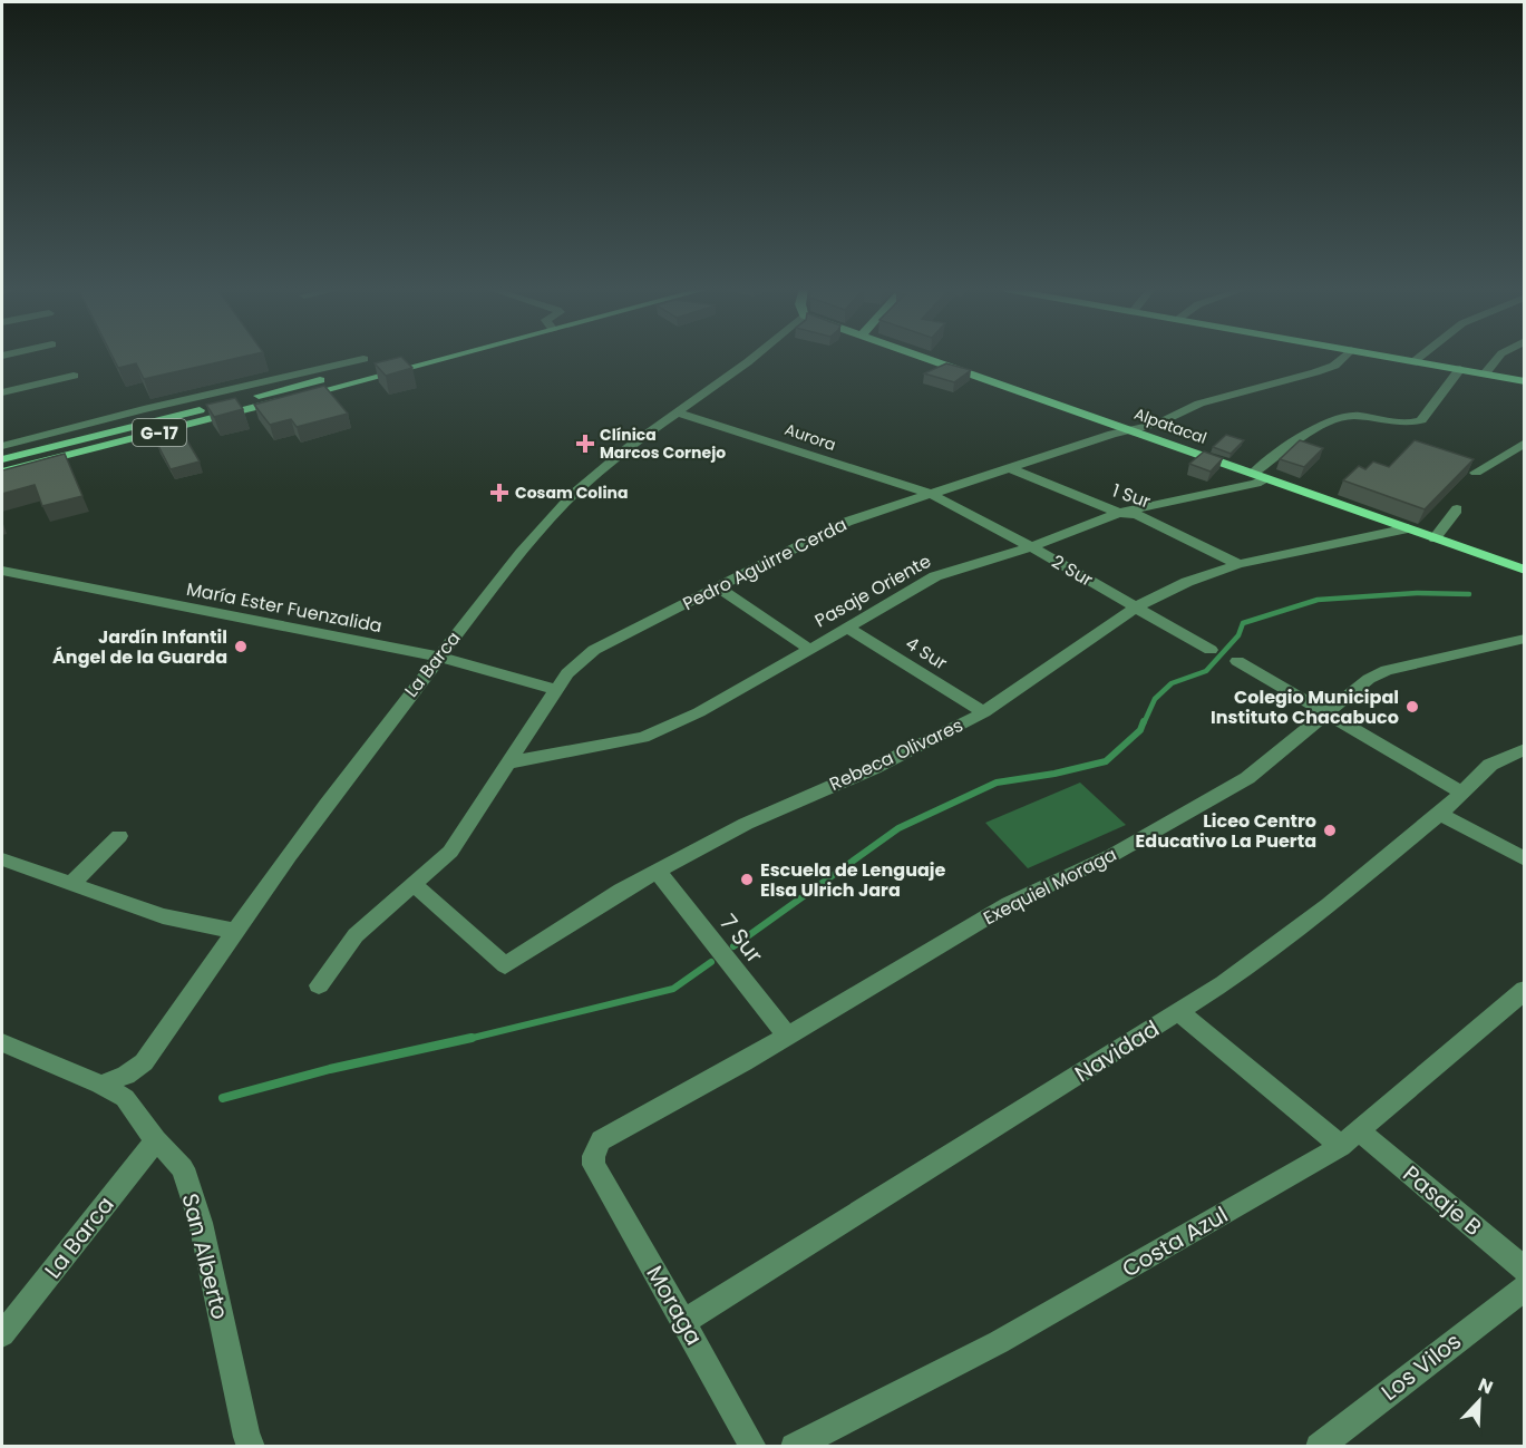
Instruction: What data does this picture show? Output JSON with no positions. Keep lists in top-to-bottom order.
{
  "streets": {
    "main road": ["Alpatacal", "G-17"],
    "street": [
      "Aurora",
      "1 Sur",
      "Pedro Aguirre Cerda",
      "2 Sur",
      "Pasaje Oriente",
      "María Ester Fuenzalida",
      "4 Sur",
      "La Barca",
      "Rebeca Olivares",
      "Exequiel Moraga",
      "7 Sur",
      "Navidad",
      "Pasaje B",
      "Costa Azul",
      "San Alberto",
      "Moraga",
      "Los Vilos"
    ]
  },
  "crossings": [
    ["Alpatacal", "Pedro Aguirre Cerda"],
    ["Alpatacal", "Pasaje Oriente"],
    ["Alpatacal", "Rebeca Olivares"],
    ["Aurora", "Pedro Aguirre Cerda"],
    ["Aurora", "2 Sur"],
    ["Aurora", "La Barca"],
    ["1 Sur", "Pedro Aguirre Cerda"],
    ["1 Sur", "Pasaje Oriente"],
    ["1 Sur", "Rebeca Olivares"],
    ["Pedro Aguirre Cerda", "2 Sur"],
    ["Pedro Aguirre Cerda", "Pasaje Oriente"],
    ["Pedro Aguirre Cerda", "María Ester Fuenzalida"],
    ["Pedro Aguirre Cerda", "Rebeca Olivares"],
    ["2 Sur", "Pasaje Oriente"],
    ["2 Sur", "Rebeca Olivares"],
    ["Pasaje Oriente", "4 Sur"],
    ["María Ester Fuenzalida", "La Barca"],
    ["4 Sur", "Rebeca Olivares"],
    ["La Barca", "San Alberto"],
    ["Rebeca Olivares", "7 Sur"],
    ["Exequiel Moraga", "7 Sur"],
    ["Exequiel Moraga", "Moraga"],
    ["Navidad", "Pasaje B"],
    ["Navidad", "Moraga"],
    ["Pasaje B", "Costa Azul"]
  ],
  "places": {
    "health": ["Clínica Marcos Cornejo", "Cosam Colina"],
    "other": [
      "Jardín Infantil Ángel de la Guarda",
      "Colegio Municipal Instituto Chacabuco",
      "Liceo Centro Educativo La Puerta",
      "Escuela de Lenguaje Elsa Ulrich Jara"
    ]
  },
  "north": "top right"
}
